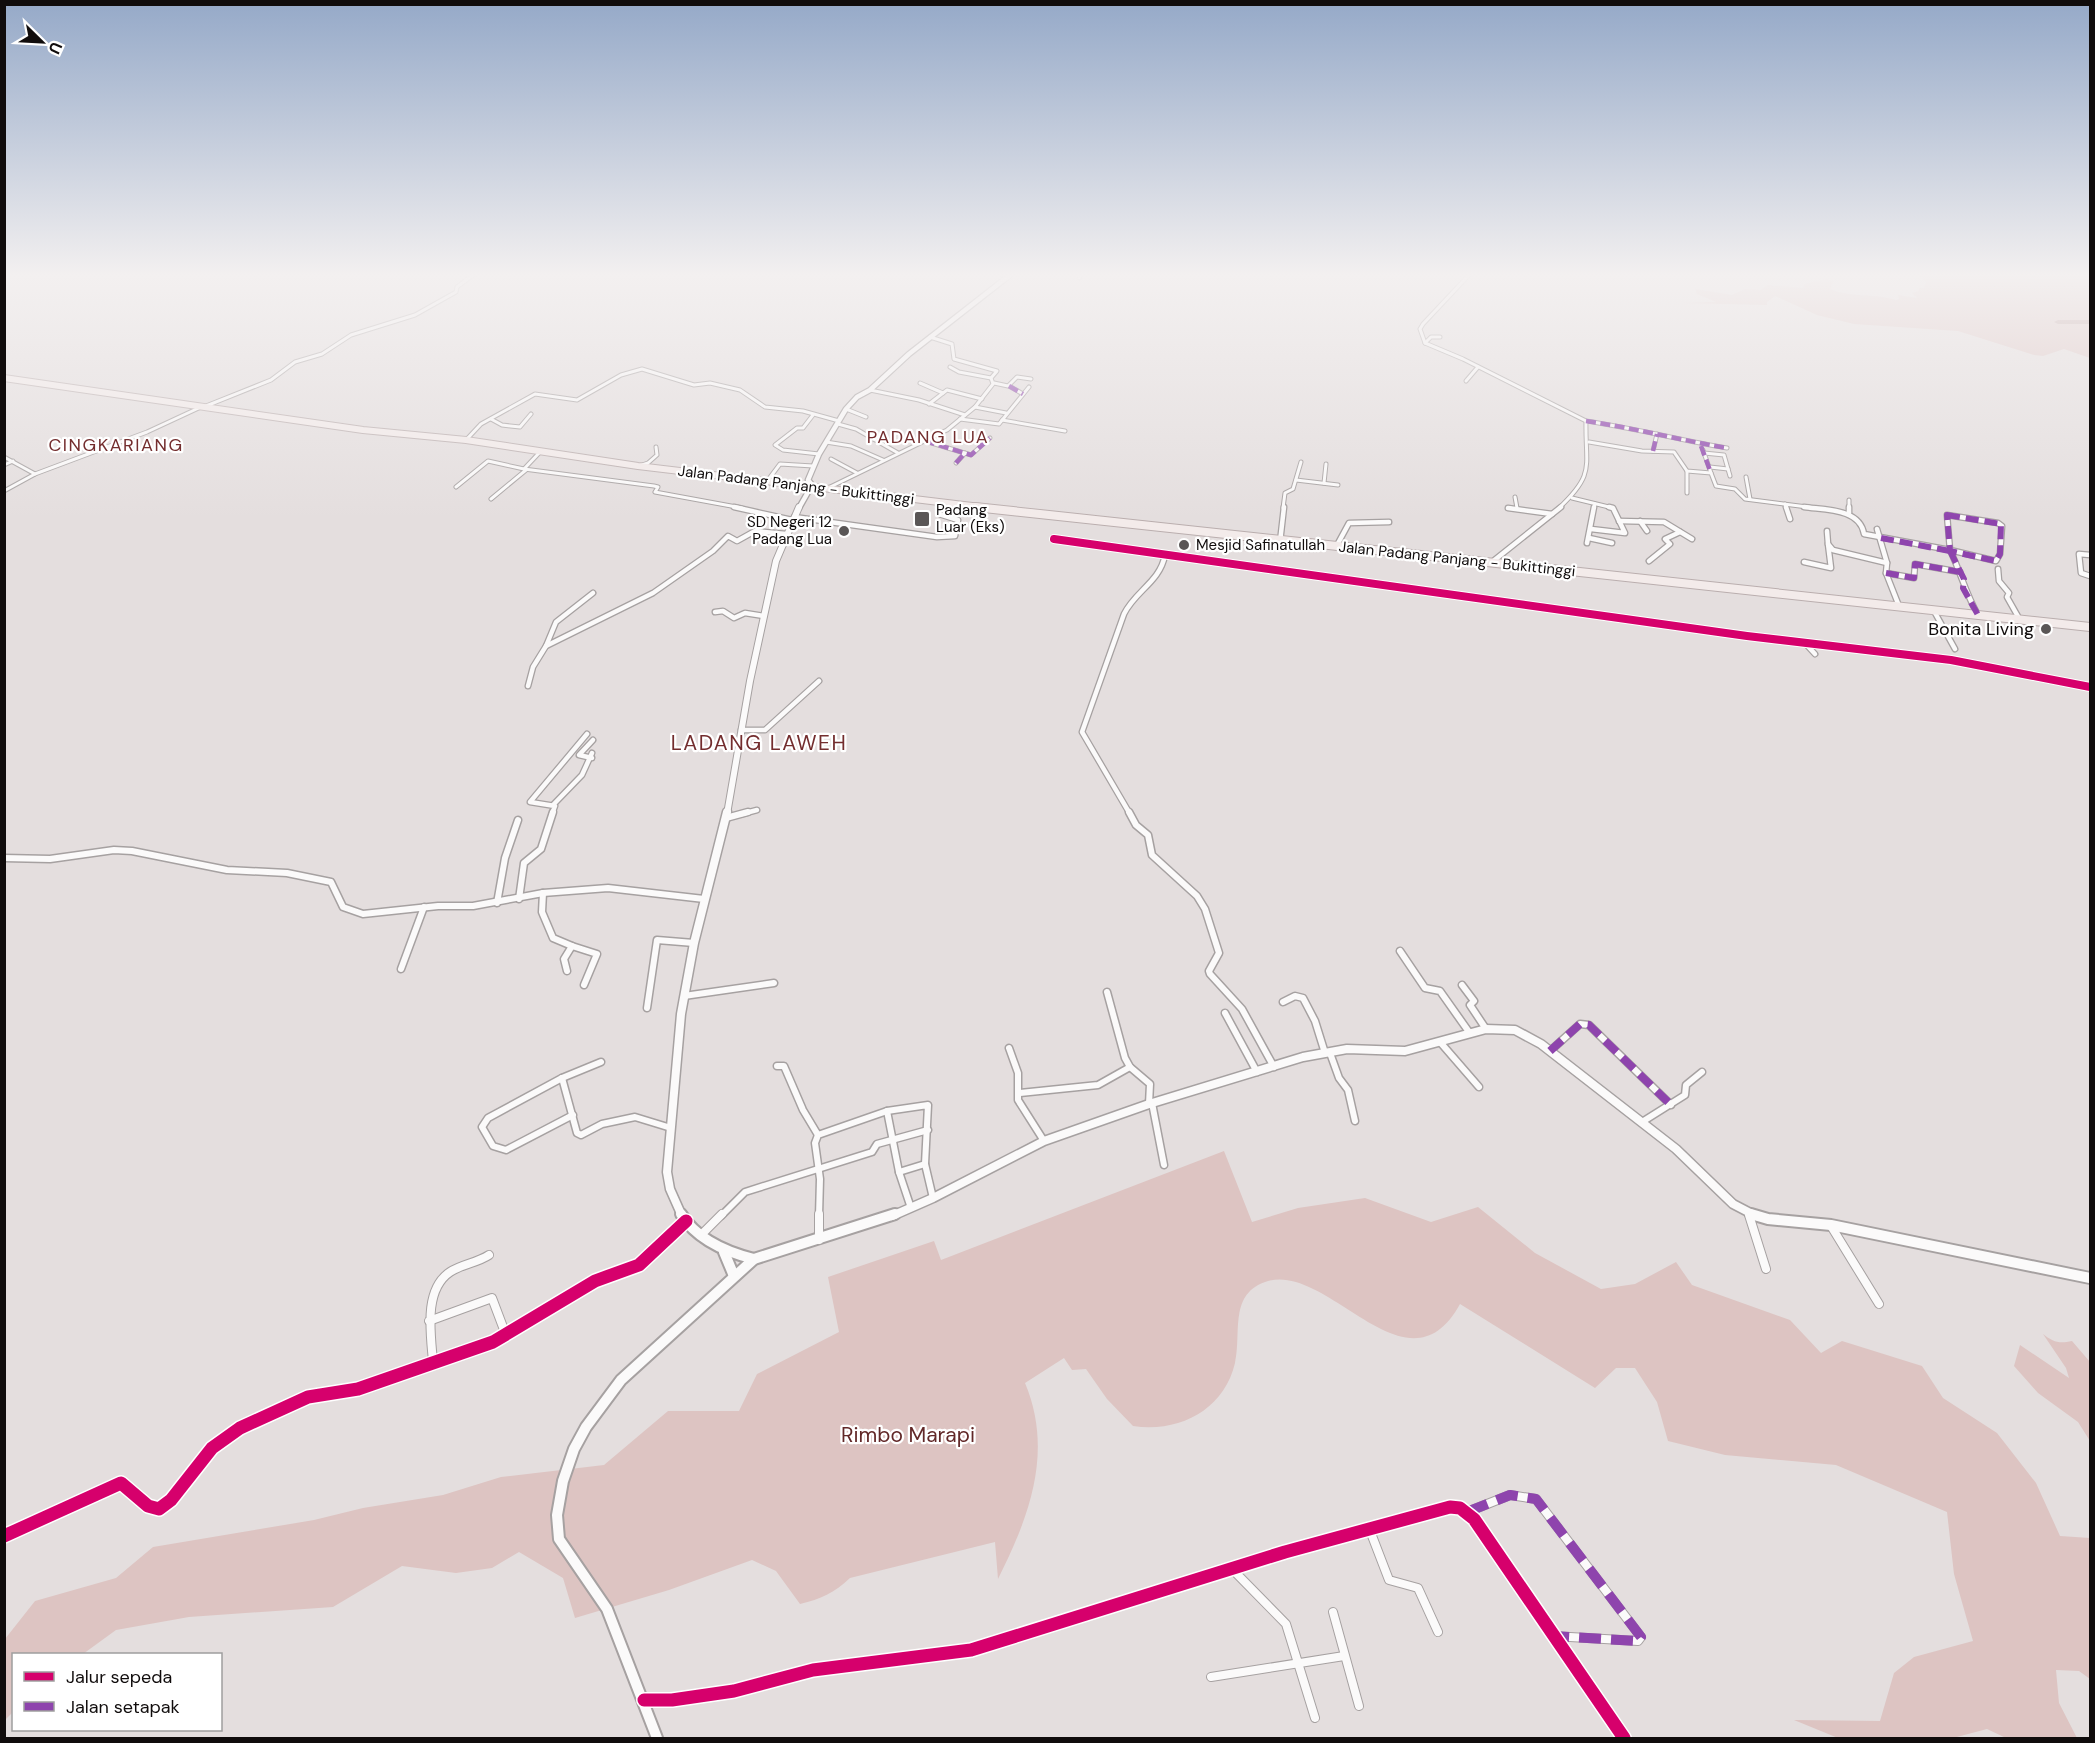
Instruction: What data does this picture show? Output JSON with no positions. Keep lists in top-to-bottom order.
{
  "streets": {
    "highway": ["Jalan Padang Panjang - Bukittinggi"]
  },
  "districts": ["PADANG LUA", "CINGKARIANG", "LADANG LAWEH"],
  "parks": ["Rimbo Marapi"],
  "places": {
    "transit": ["Padang Luar (Eks)"],
    "other": ["SD Negeri 12 Padang Lua", "Mesjid Safinatullah", "Bonita Living"]
  },
  "legend": ["Jalur sepeda", "Jalan setapak"],
  "north": "bottom right"
}
